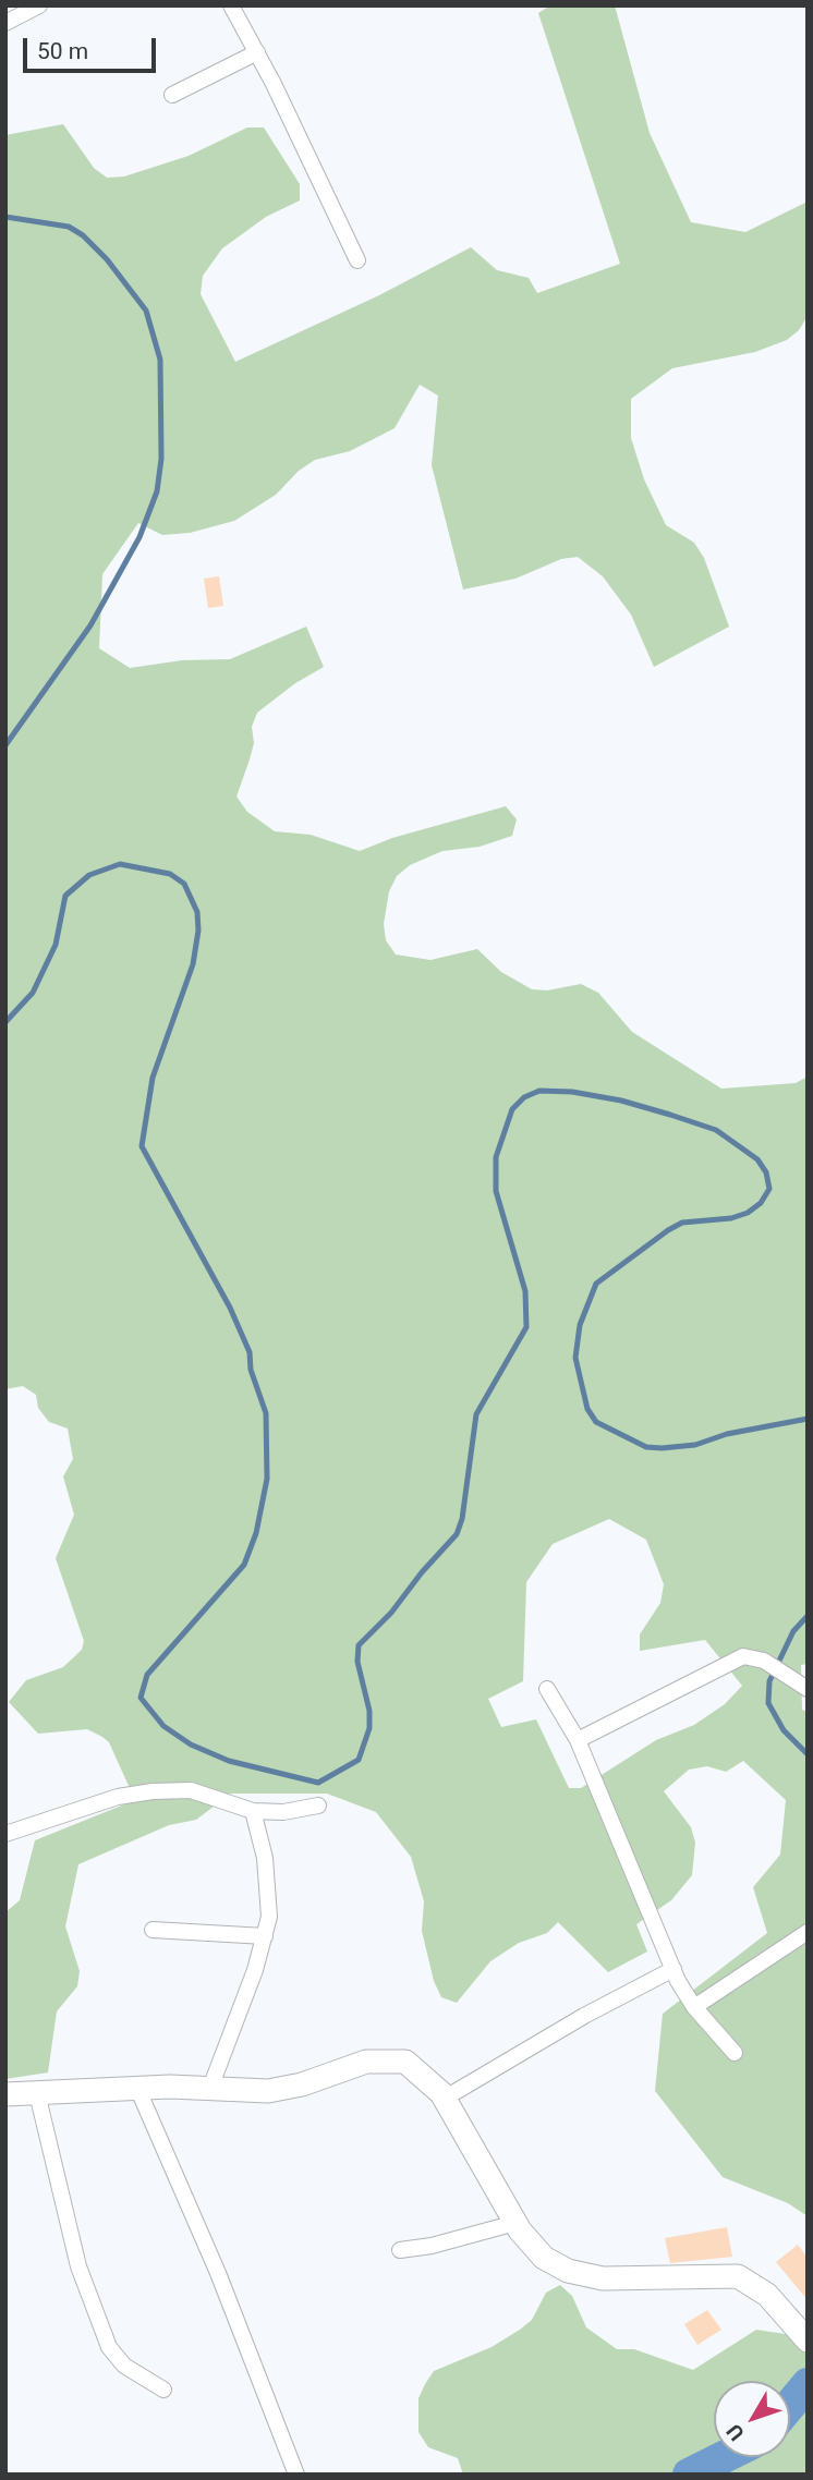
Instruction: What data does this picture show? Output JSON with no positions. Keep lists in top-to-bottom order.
{
  "scale_bar": "50 m",
  "north": "bottom left"
}
